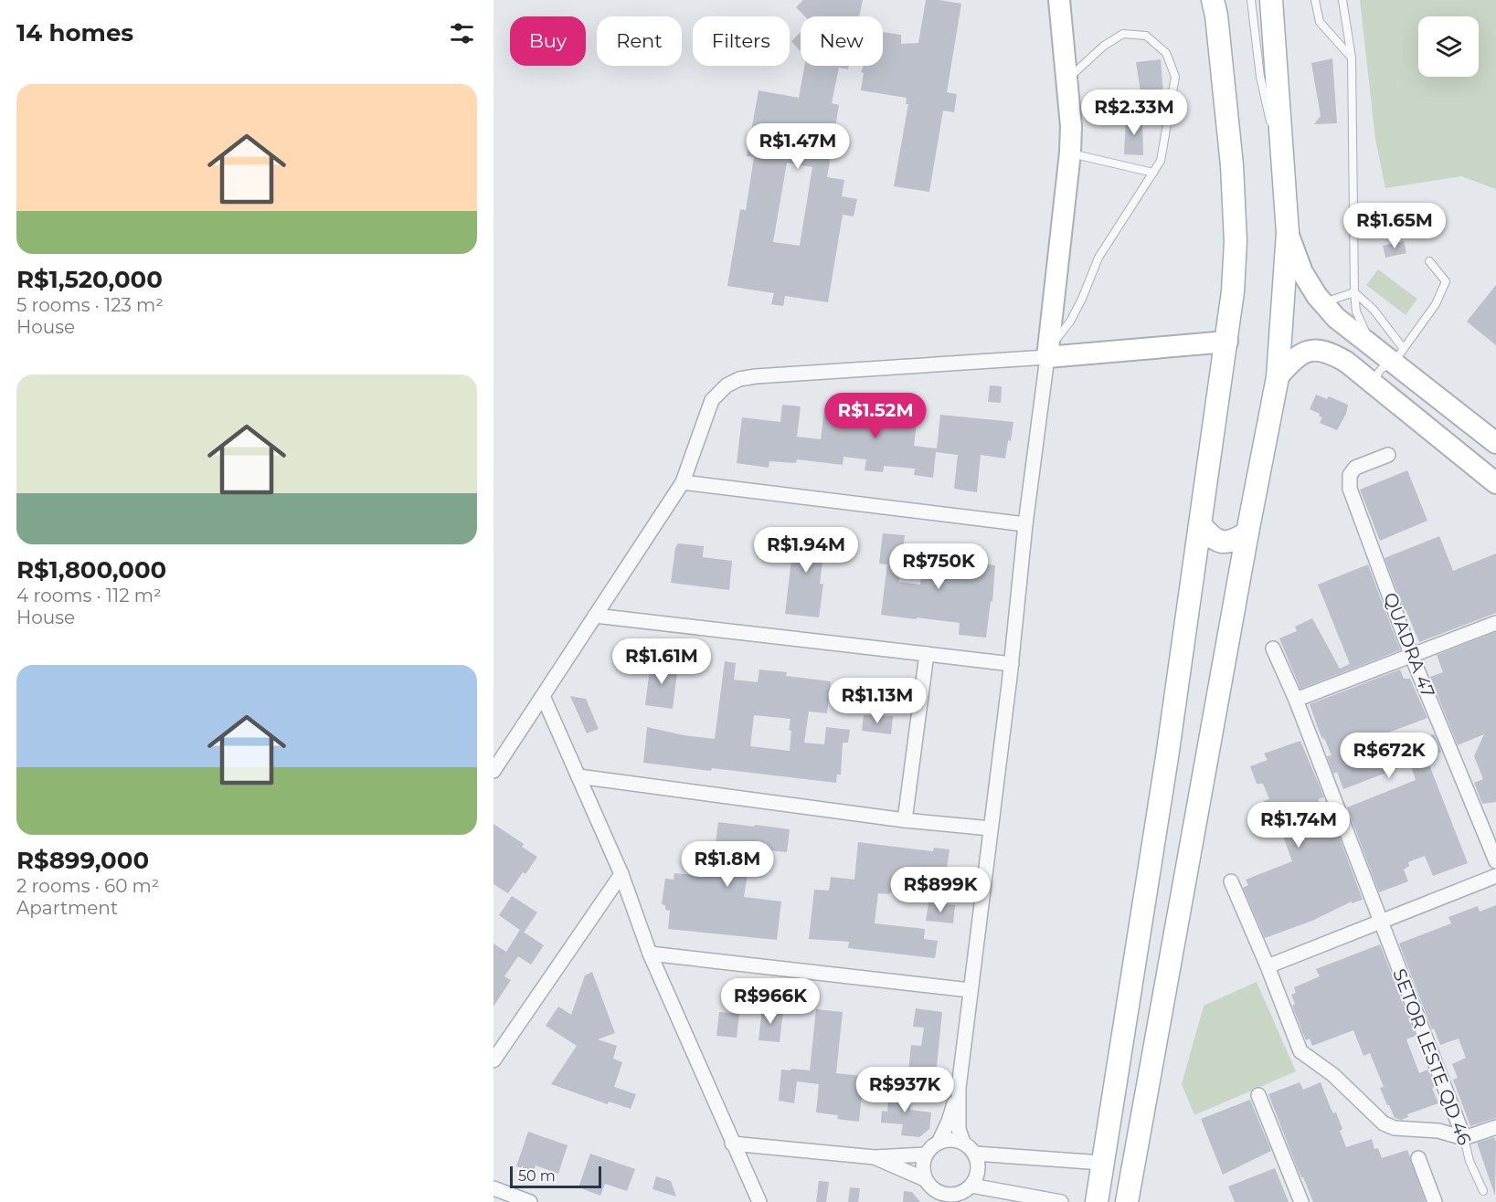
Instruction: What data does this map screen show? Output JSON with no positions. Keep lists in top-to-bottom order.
{
  "streets": {
    "street": ["QUADRA 47", "SETOR LESTE QD 46"]
  },
  "scale_bar": "50 m",
  "page": {
    "heading": "14 homes",
    "chip": [
      "Buy",
      "Rent",
      "Filters",
      "New"
    ],
    "list": [
      {
        "name": "R$1,520,000",
        "note": "5 rooms · 123 m² · House"
      },
      {
        "name": "R$1,800,000",
        "note": "4 rooms · 112 m² · House"
      },
      {
        "name": "R$899,000",
        "note": "2 rooms · 60 m² · Apartment"
      }
    ],
    "price": [
      "R$2.33M",
      "R$1.47M",
      "R$1.65M",
      "R$1.52M",
      "R$1.94M",
      "R$750K",
      "R$1.61M",
      "R$1.13M",
      "R$672K",
      "R$1.74M",
      "R$1.8M",
      "R$899K",
      "R$966K",
      "R$937K"
    ],
    "scale": "50 m"
  }
}
